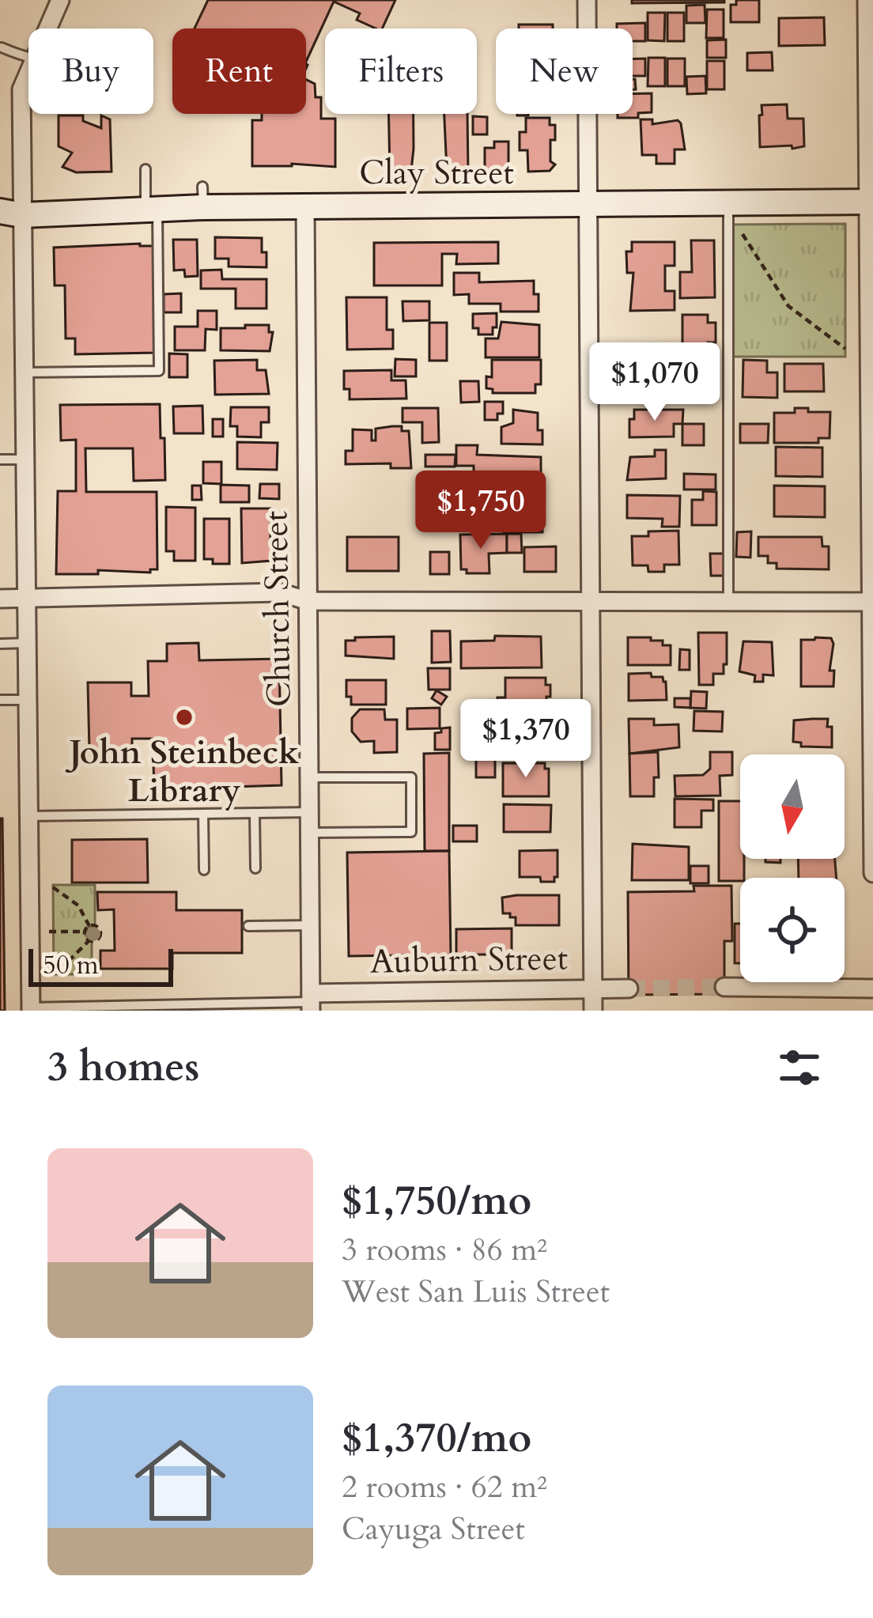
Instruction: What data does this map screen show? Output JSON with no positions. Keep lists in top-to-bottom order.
{
  "streets": {
    "street": ["Clay Street", "Church Street", "Auburn Street"]
  },
  "crossings": [
    ["Clay Street", "Church Street"],
    ["Church Street", "Auburn Street"]
  ],
  "places": ["John Steinbeck Library"],
  "scale_bar": "50 m",
  "north": "bottom",
  "page": {
    "chip": [
      "Buy",
      "Rent",
      "Filters",
      "New"
    ],
    "price": ["$1,070", "$1,750", "$1,370"],
    "scale": "50 m",
    "heading": "3 homes",
    "list": [
      {
        "name": "$1,750/mo",
        "note": "3 rooms · 86 m² · West San Luis Street"
      },
      {
        "name": "$1,370/mo",
        "note": "2 rooms · 62 m² · Cayuga Street"
      }
    ]
  }
}
